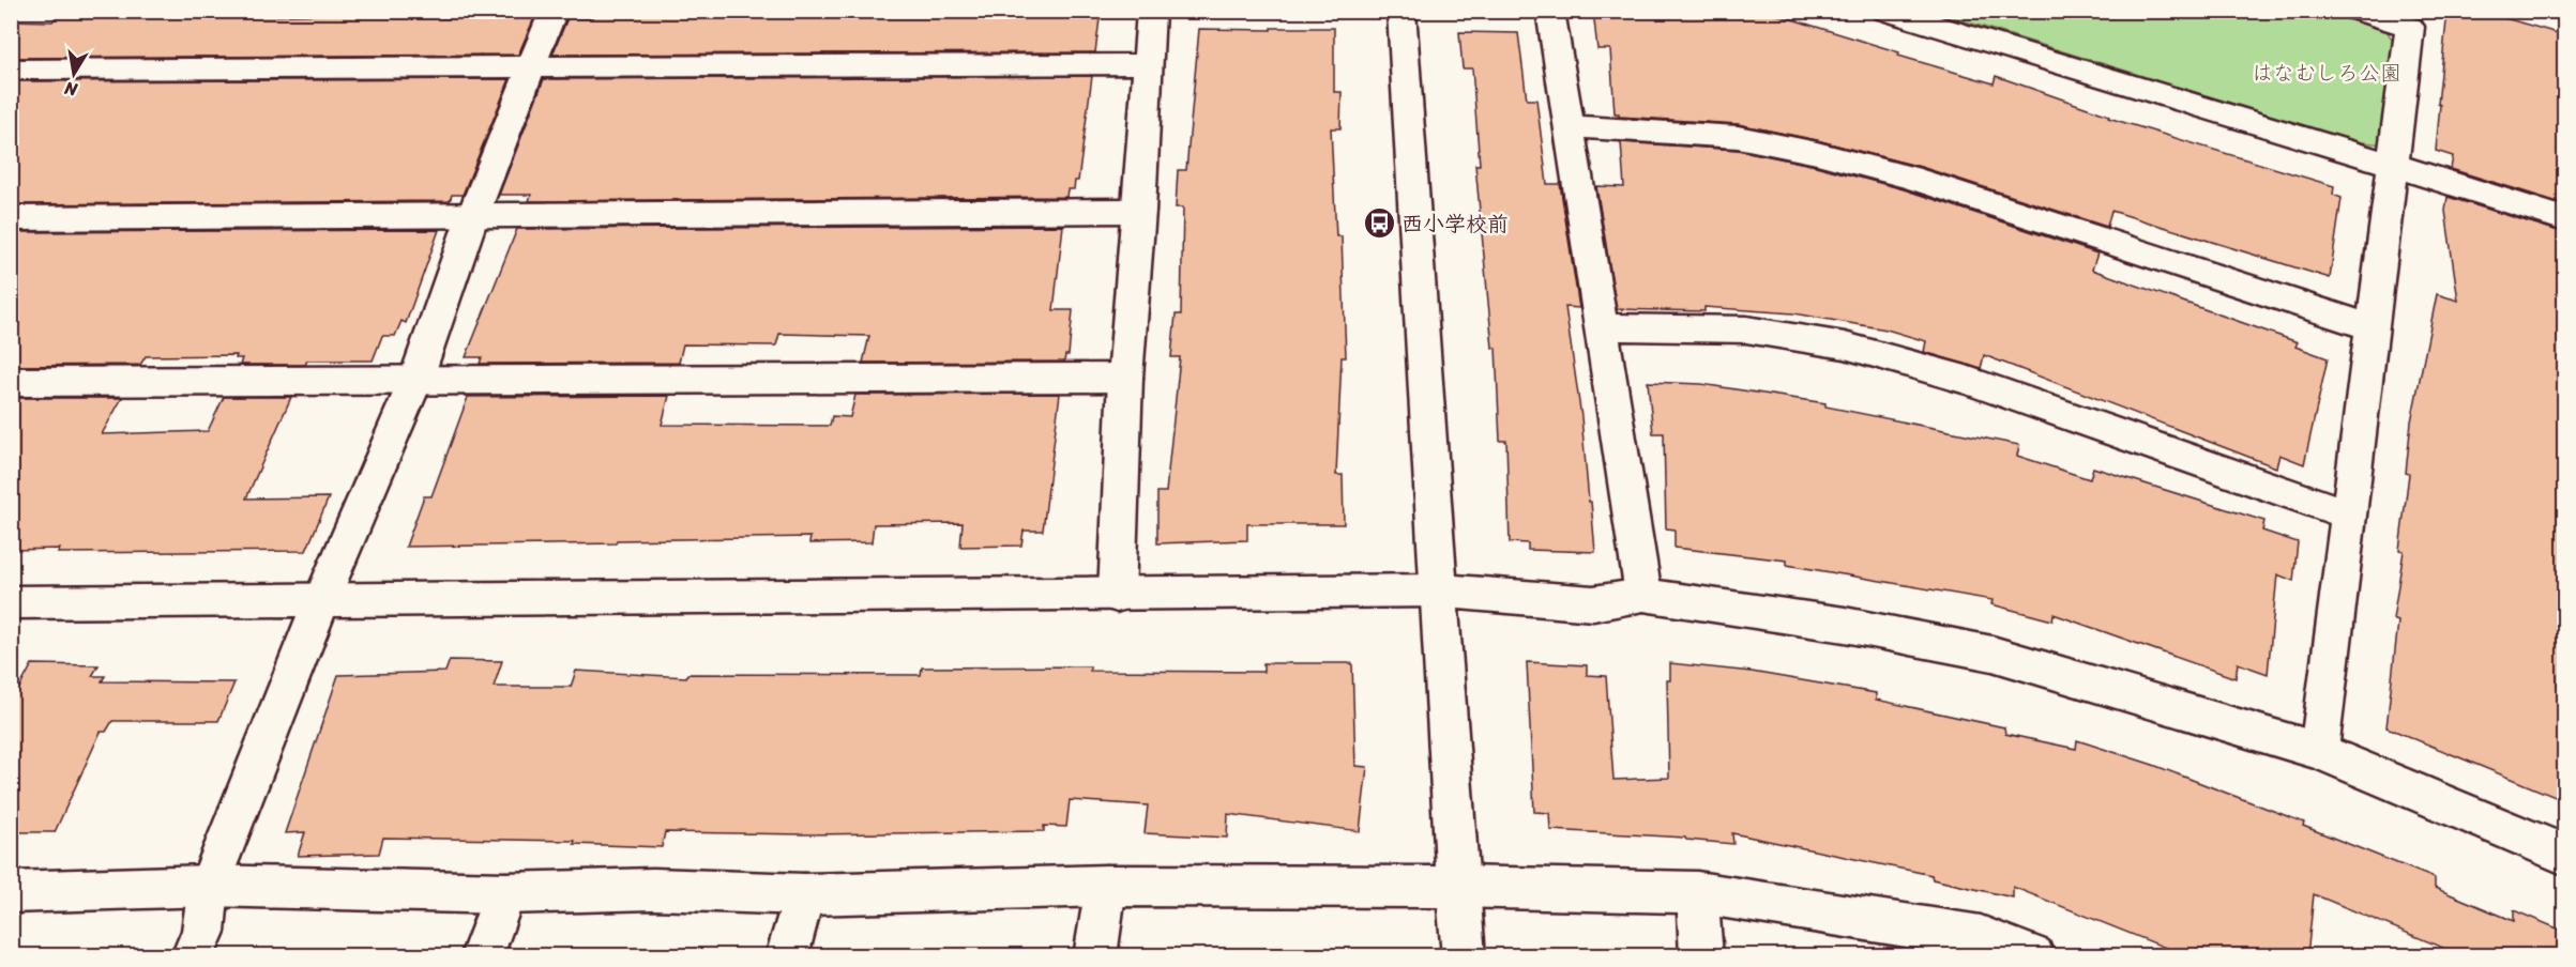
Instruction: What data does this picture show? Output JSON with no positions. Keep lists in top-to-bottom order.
{
  "parks": ["はなむしろ公園"],
  "places": {
    "bus stop": ["西小学校前"]
  },
  "north": "bottom"
}
